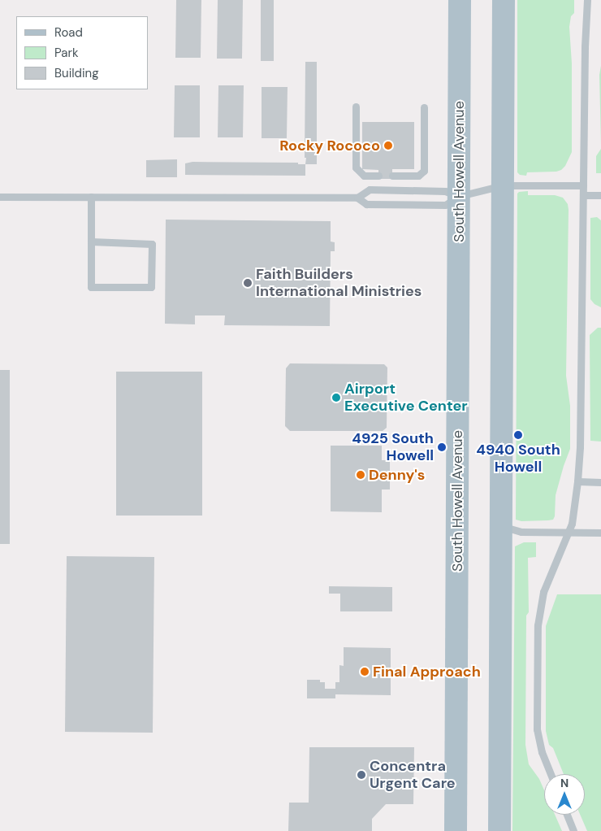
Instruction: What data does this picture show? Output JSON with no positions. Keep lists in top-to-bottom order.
{
  "streets": {
    "main road": ["South Howell Avenue"]
  },
  "places": [
    "Rocky Rococo",
    "Faith Builders International Ministries",
    "Airport Executive Center",
    "4940 South Howell",
    "4925 South Howell",
    "Denny's",
    "Final Approach",
    "Concentra Urgent Care"
  ],
  "legend": ["Road", "Park", "Building"],
  "north": "top"
}
